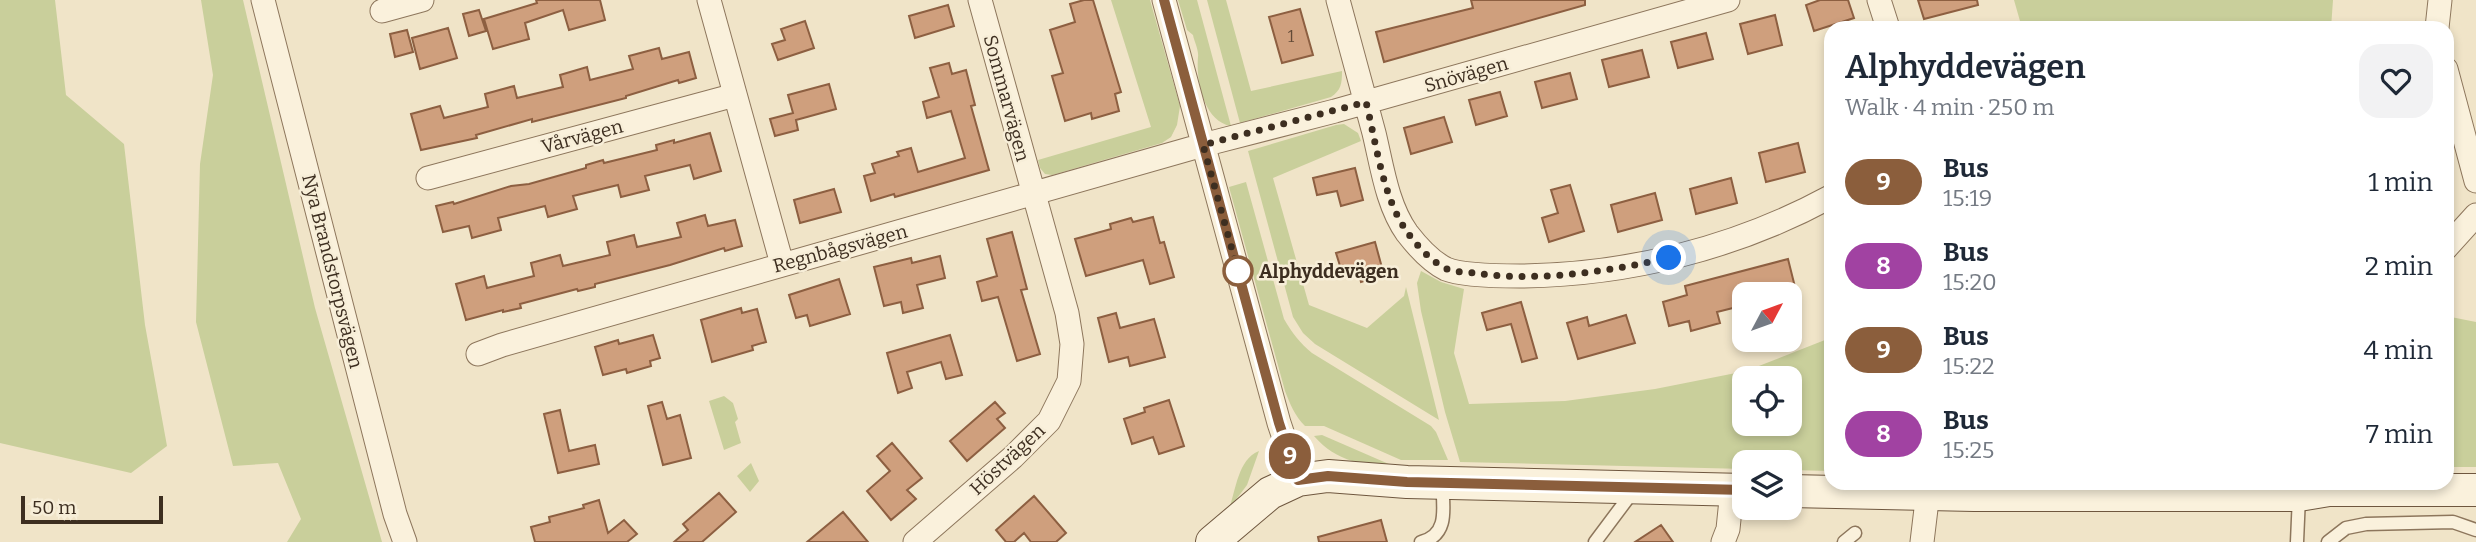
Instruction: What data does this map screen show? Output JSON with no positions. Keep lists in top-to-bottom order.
{
  "streets": {
    "street": [
      "Snövägen",
      "Sommarvägen",
      "Vårvägen",
      "Regnbågsvägen",
      "Nya Brandstorpsvägen",
      "Höstvägen"
    ]
  },
  "crossings": [
    ["Snövägen", "Regnbågsvägen"],
    ["Sommarvägen", "Regnbågsvägen"],
    ["Sommarvägen", "Höstvägen"],
    ["Regnbågsvägen", "Höstvägen"]
  ],
  "places": ["Alphyddevägen"],
  "lines": ["bus line 9"],
  "house_numbers": ["1"],
  "scale_bar": "50 m",
  "north": "top right",
  "page": {
    "on_map": "9",
    "heading": ["Alphyddevägen", "Walk · 4 min · 250 m"],
    "list": [
      {
        "mark": "9",
        "name": "Bus",
        "note": "15:19",
        "value": "1 min"
      },
      {
        "mark": "8",
        "name": "Bus",
        "note": "15:20",
        "value": "2 min"
      },
      {
        "mark": "9",
        "name": "Bus",
        "note": "15:22",
        "value": "4 min"
      },
      {
        "mark": "8",
        "name": "Bus",
        "note": "15:25",
        "value": "7 min"
      }
    ],
    "scale": "50 m"
  }
}
